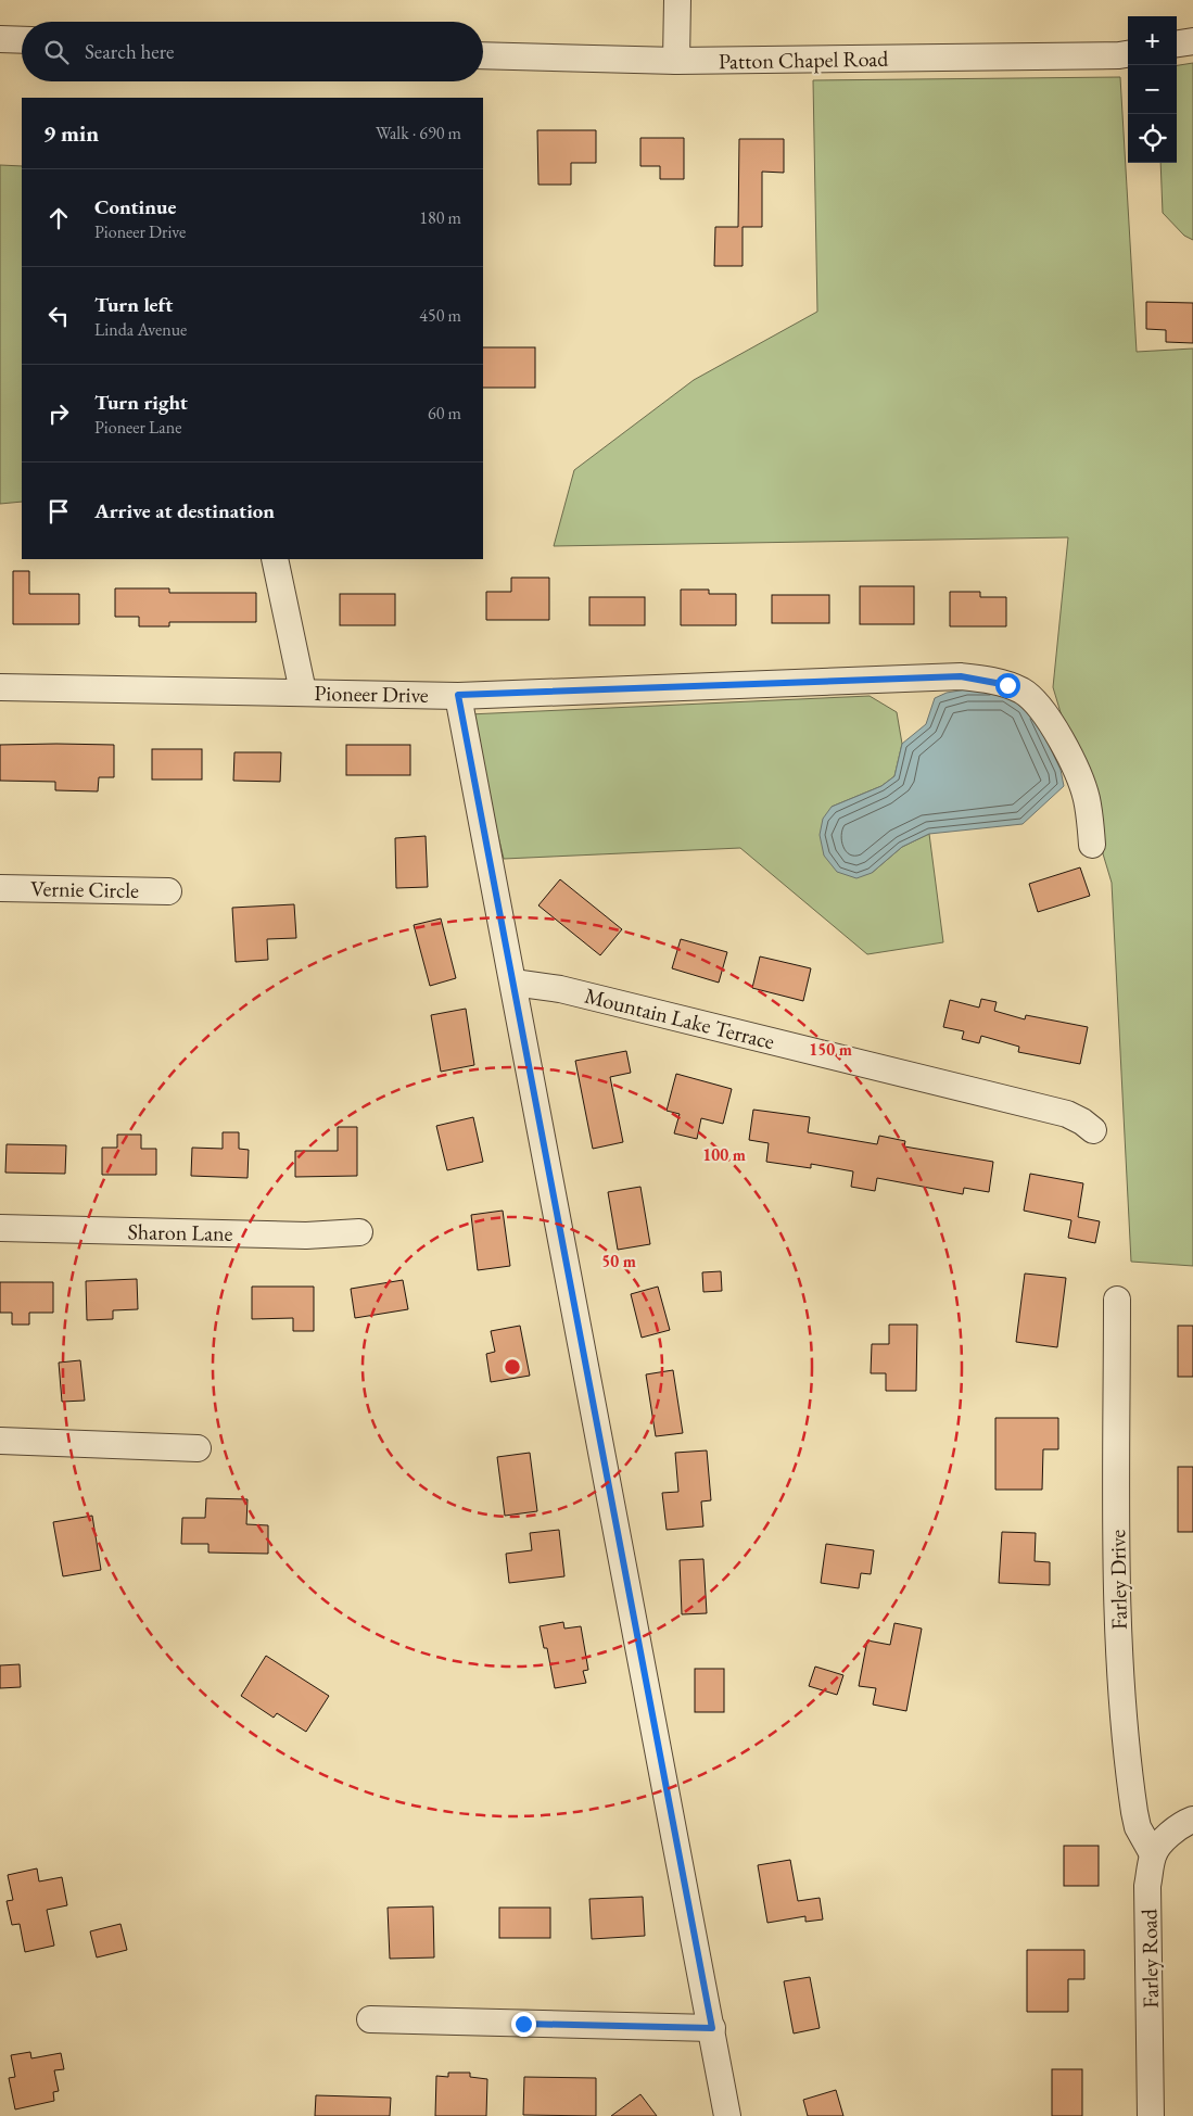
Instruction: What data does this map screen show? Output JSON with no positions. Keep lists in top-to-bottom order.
{
  "streets": {
    "street": [
      "Patton Chapel Road",
      "Pioneer Drive",
      "Vernie Circle",
      "Mountain Lake Terrace",
      "Sharon Lane",
      "Farley Drive",
      "Farley Road"
    ]
  },
  "crossings": [
    ["Farley Drive", "Farley Road"]
  ],
  "page": {
    "map_buttons": ["+", "−"],
    "search": "Search here",
    "heading": ["9 min", "Walk · 690 m"],
    "list": [
      ["Continue", "Pioneer Drive", "180 m"],
      ["Turn left", "Linda Avenue", "450 m"],
      ["Turn right", "Pioneer Lane", "60 m"],
      "Arrive at destination"
    ]
  },
  "rings": ["150 m", "100 m", "50 m"]
}
